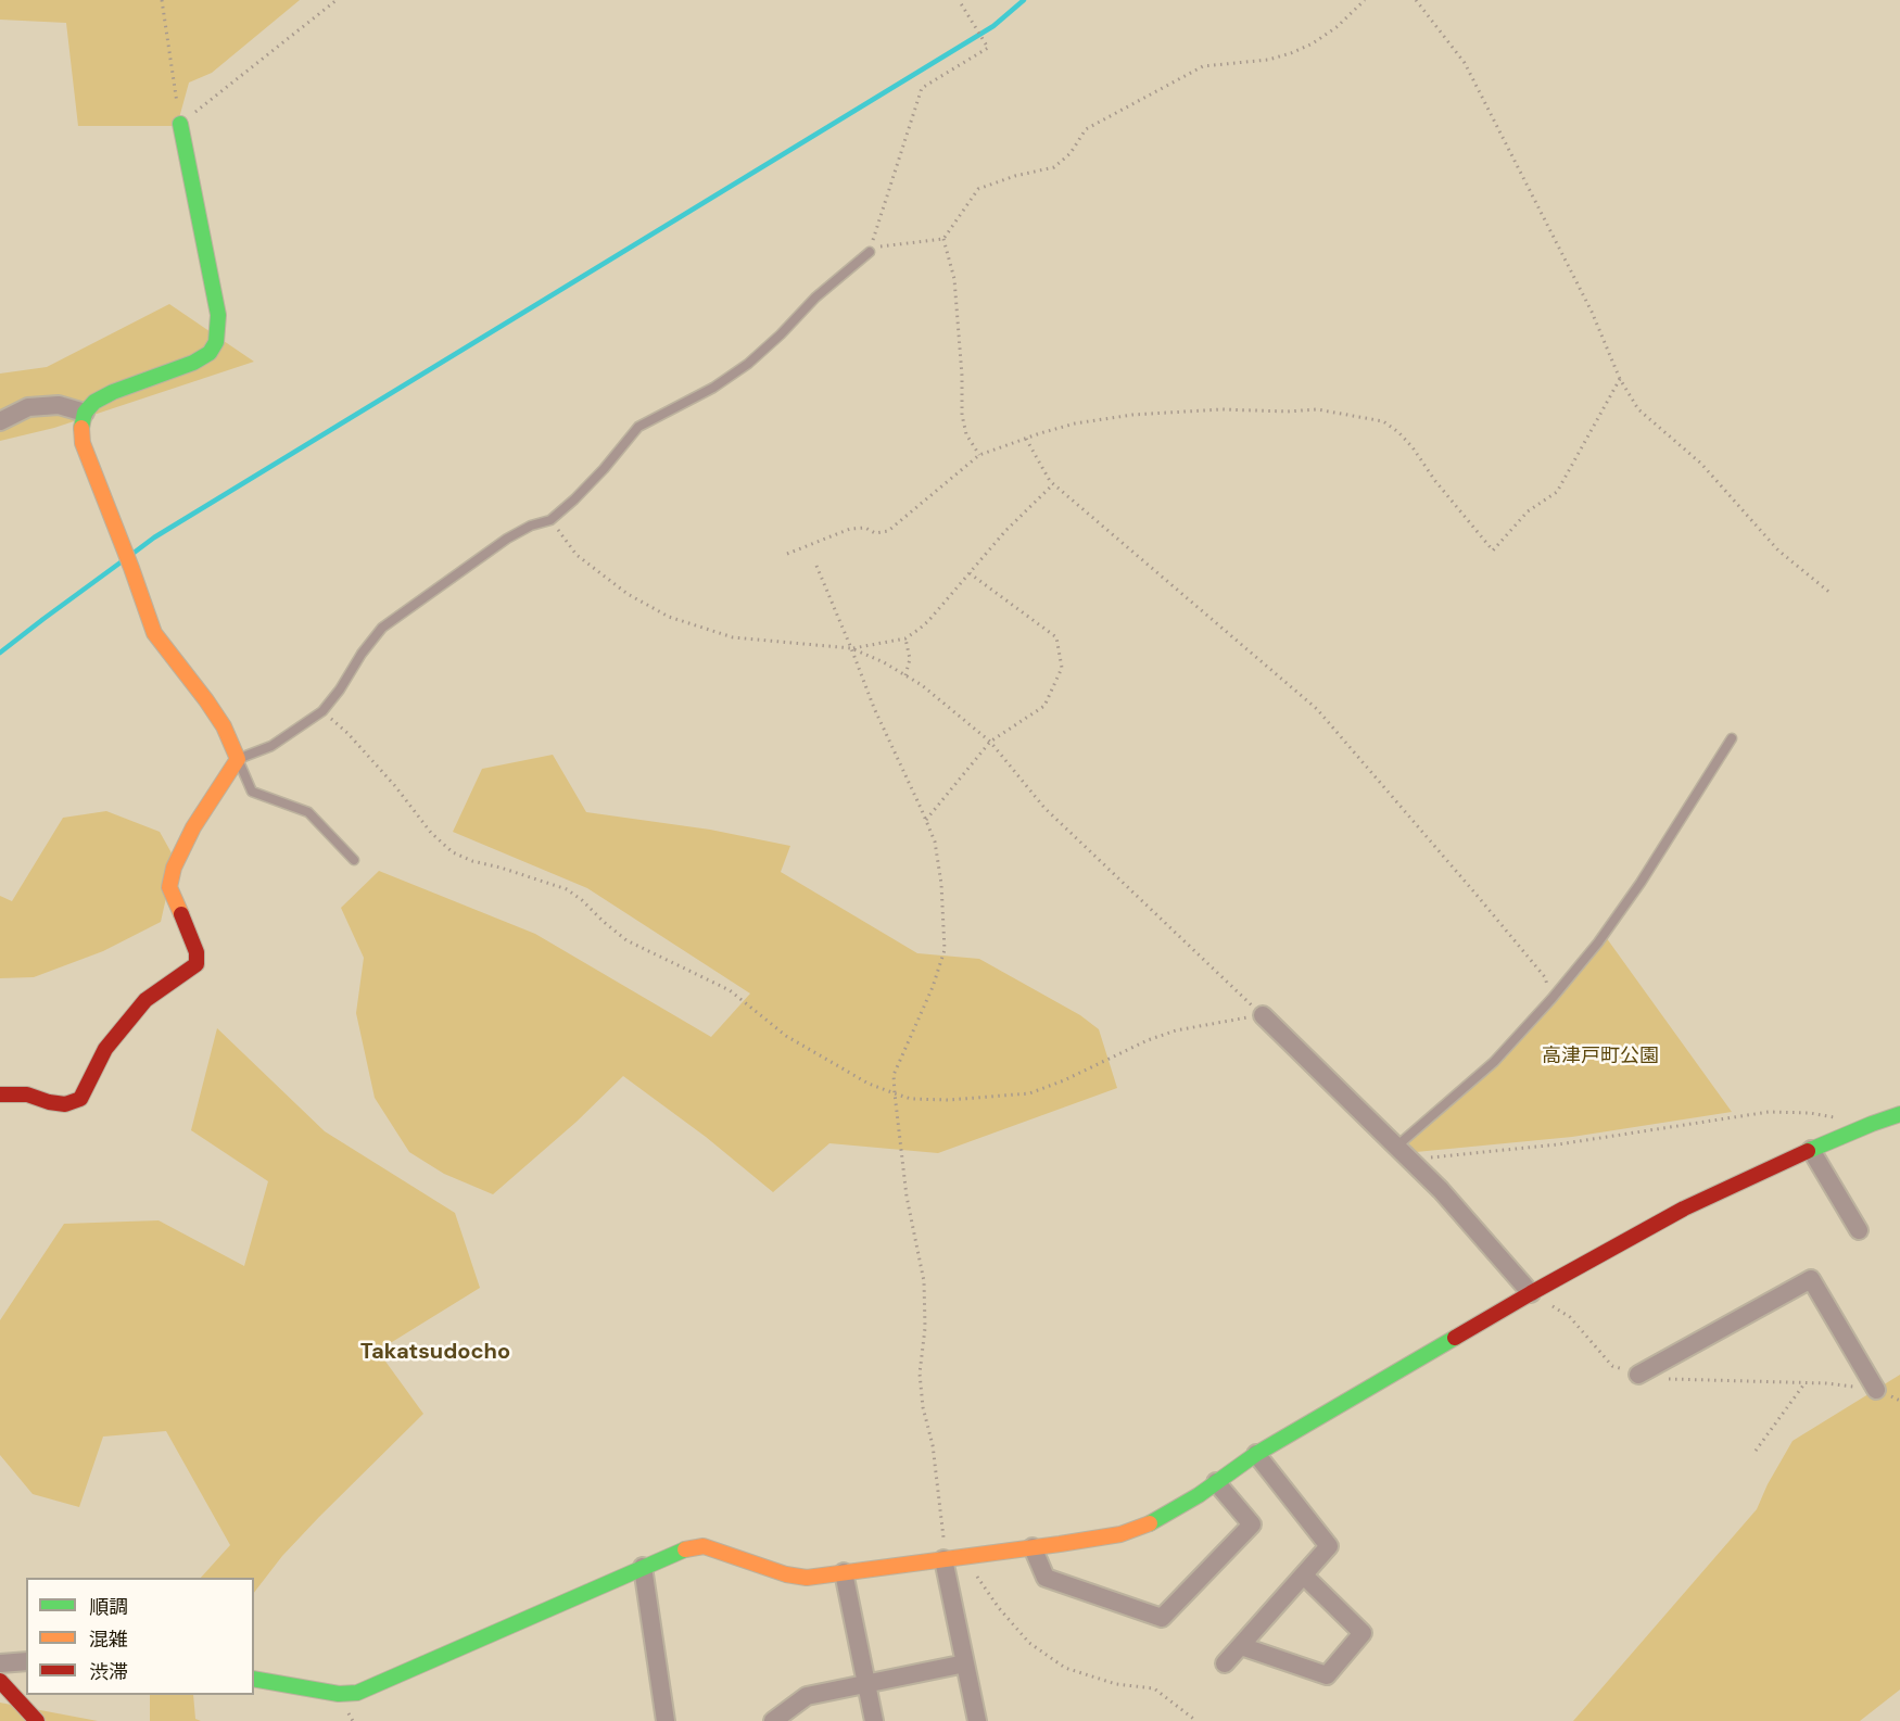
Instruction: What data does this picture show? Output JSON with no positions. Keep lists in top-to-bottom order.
{
  "districts": ["Takatsudocho"],
  "parks": ["高津戸町公園"],
  "legend": ["順調", "混雑", "渋滞"]
}
